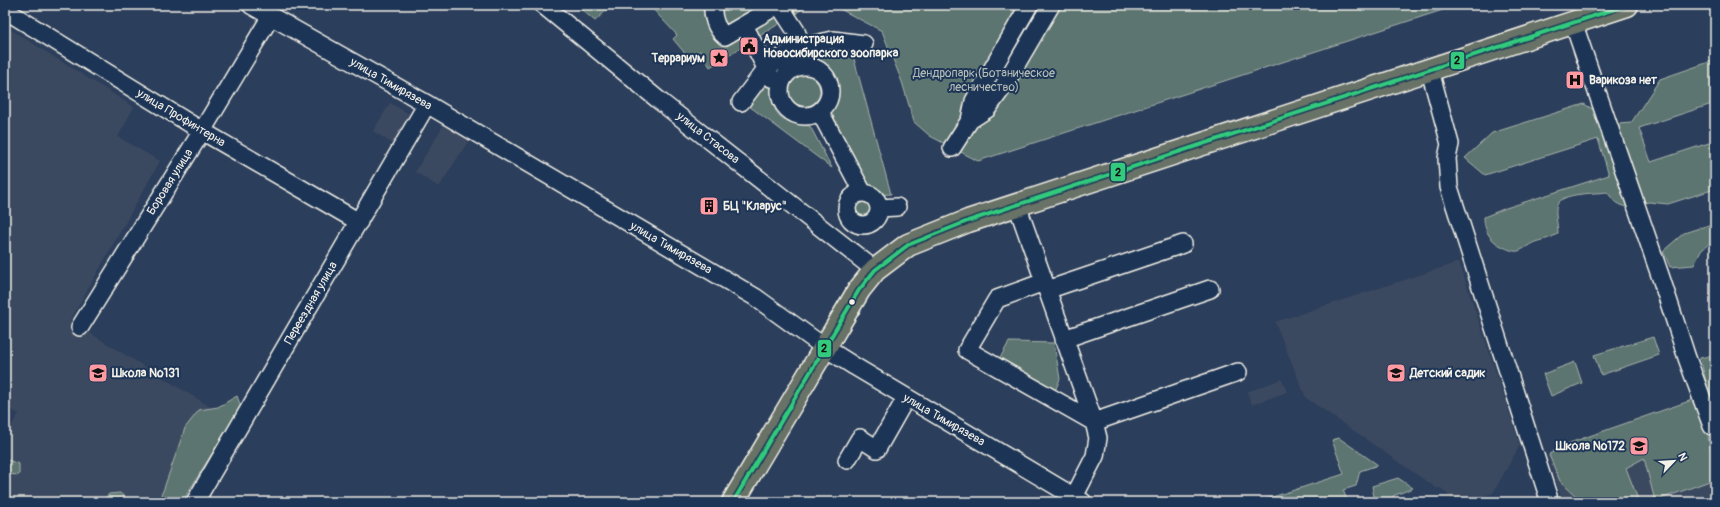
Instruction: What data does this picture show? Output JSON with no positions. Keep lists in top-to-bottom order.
{
  "streets": {
    "street": [
      "улица Тимирязева",
      "улица Профинтерна",
      "улица Стасова",
      "Боровая улица",
      "Переездная улица"
    ]
  },
  "crossings": [
    ["улица Тимирязева", "Боровая улица"],
    ["улица Тимирязева", "Переездная улица"],
    ["улица Профинтерна", "Боровая улица"],
    ["улица Профинтерна", "Переездная улица"]
  ],
  "parks": ["Дендропарк (Ботаническое лесничество)"],
  "places": {
    "public building": ["Администрация Новосибирского зоопарка"],
    "place": ["Террариум"],
    "hospital": ["Варикоза нет"],
    "building": ["БЦ \"Кларус\""],
    "school or university": ["Школа №131", "Детский садик", "Школа №172"]
  },
  "lines": ["transit line 2"],
  "north": "top right"
}
